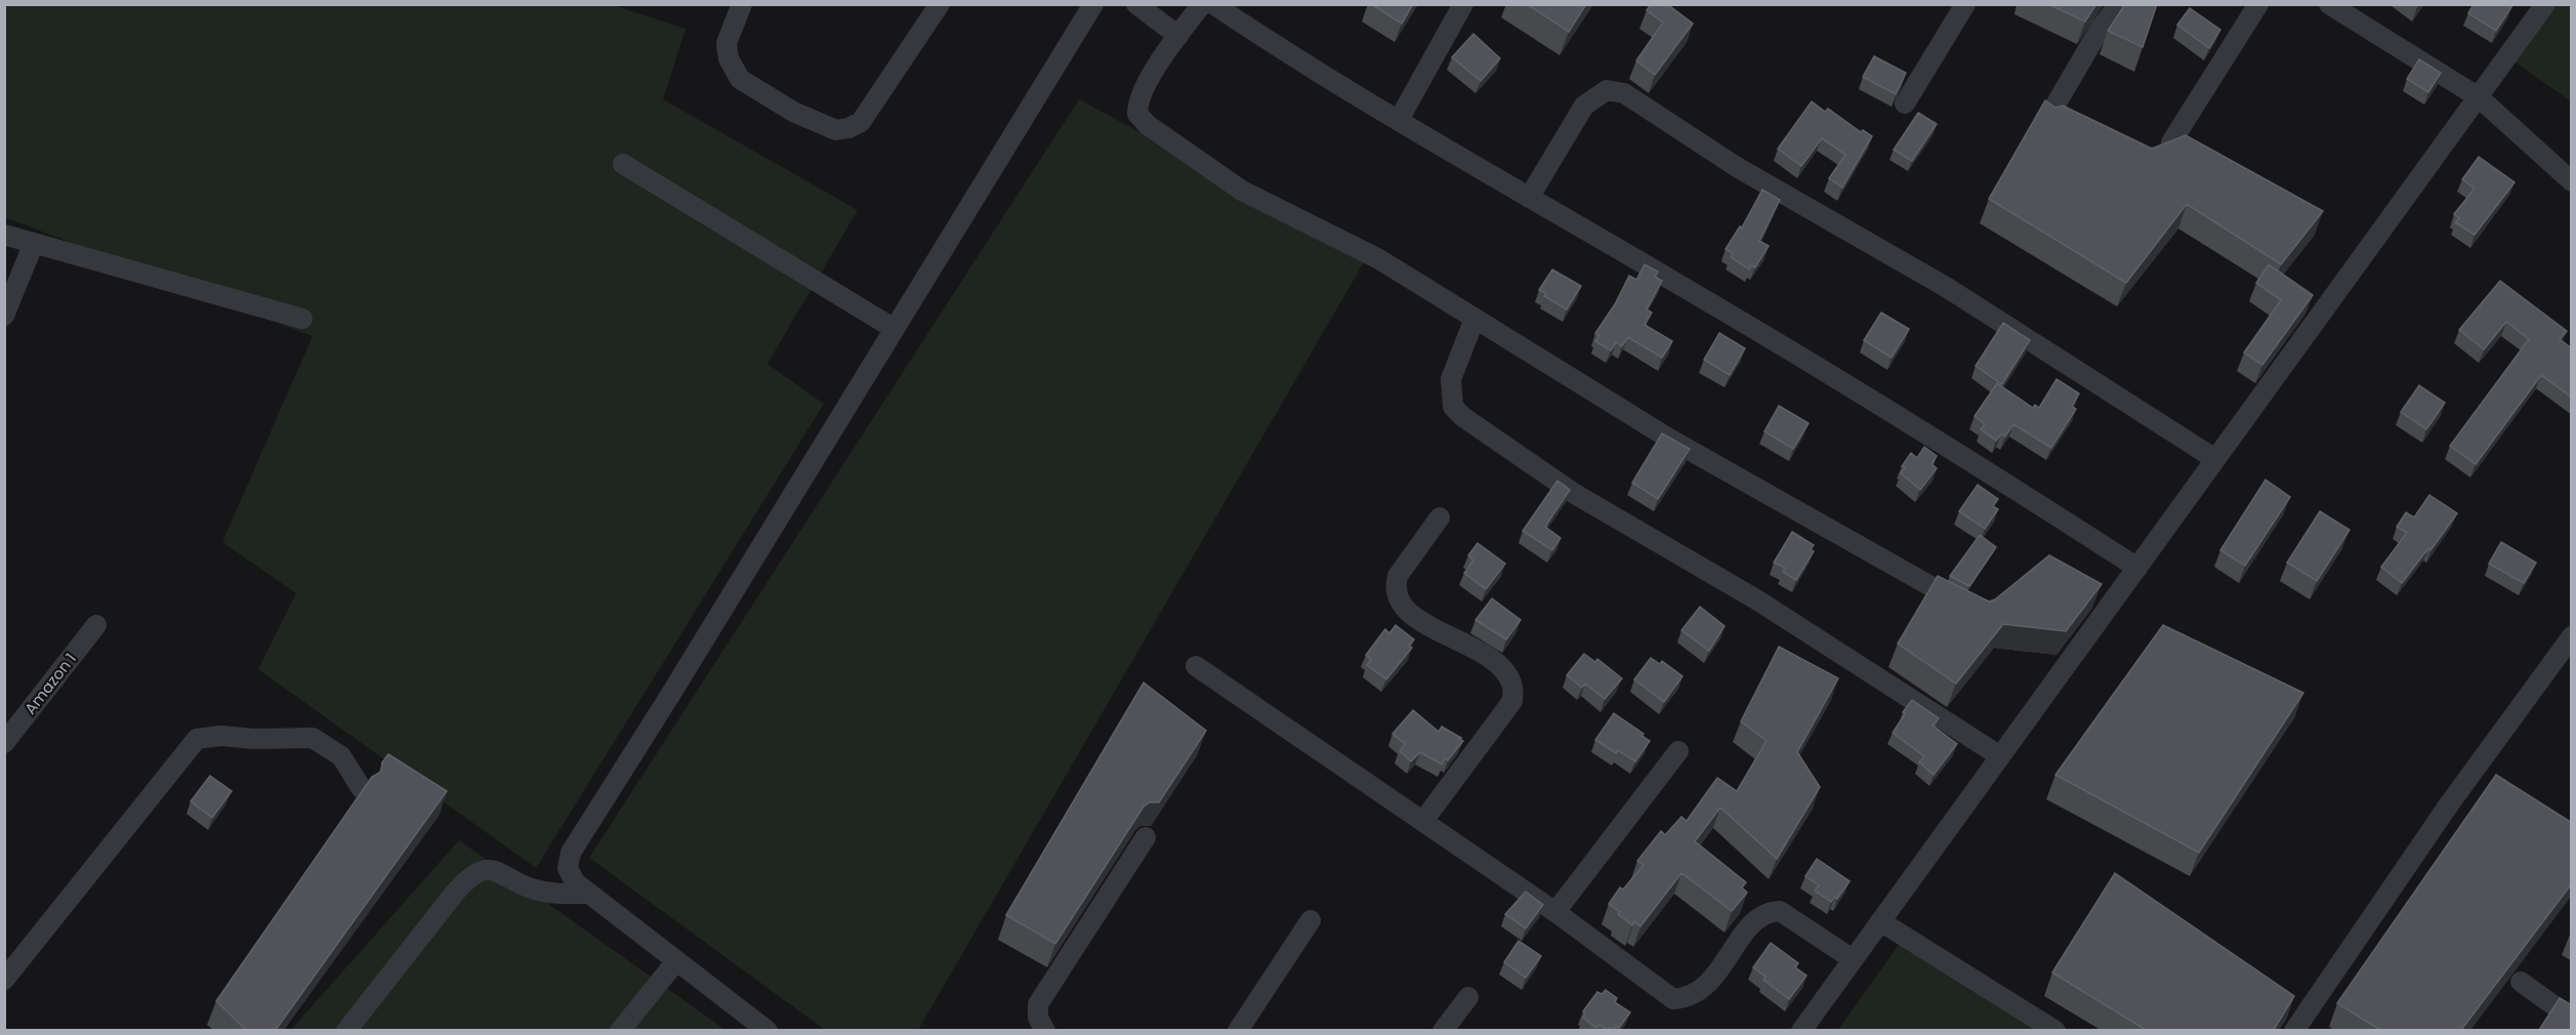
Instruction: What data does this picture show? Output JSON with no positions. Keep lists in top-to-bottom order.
{
  "streets": {
    "street": ["Amazon 1"]
  }
}
